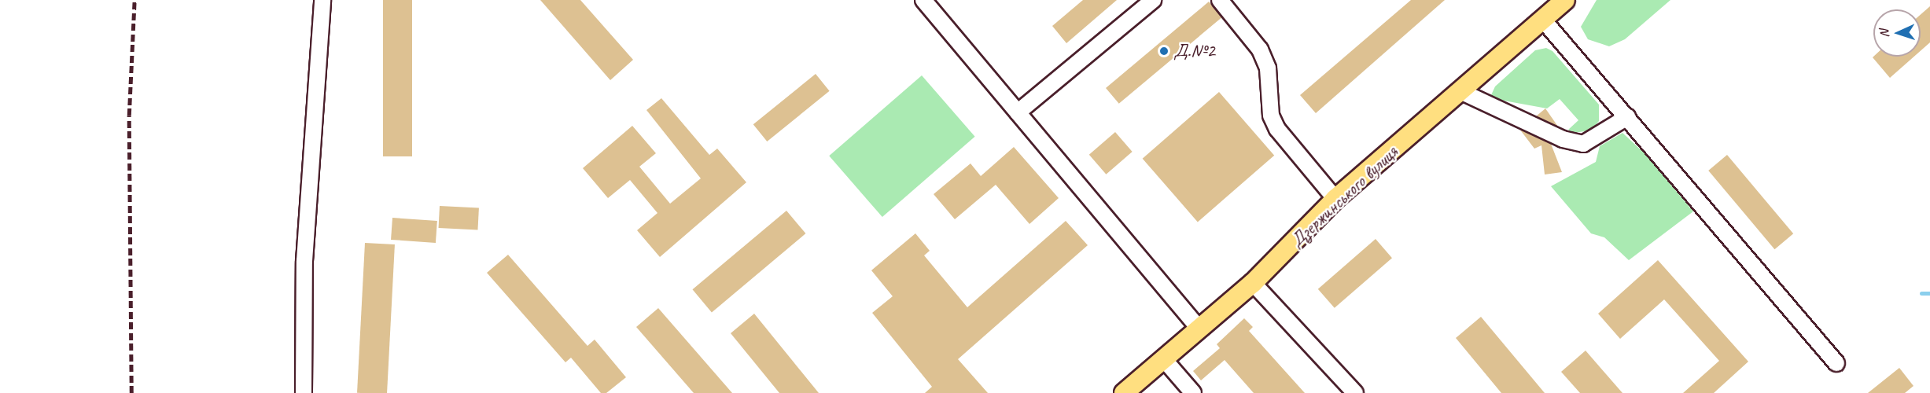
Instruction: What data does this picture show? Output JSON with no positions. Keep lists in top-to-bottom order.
{
  "streets": {
    "main road": ["Дзержинського вулиця"]
  },
  "places": ["Д.№2"],
  "north": "left"
}
